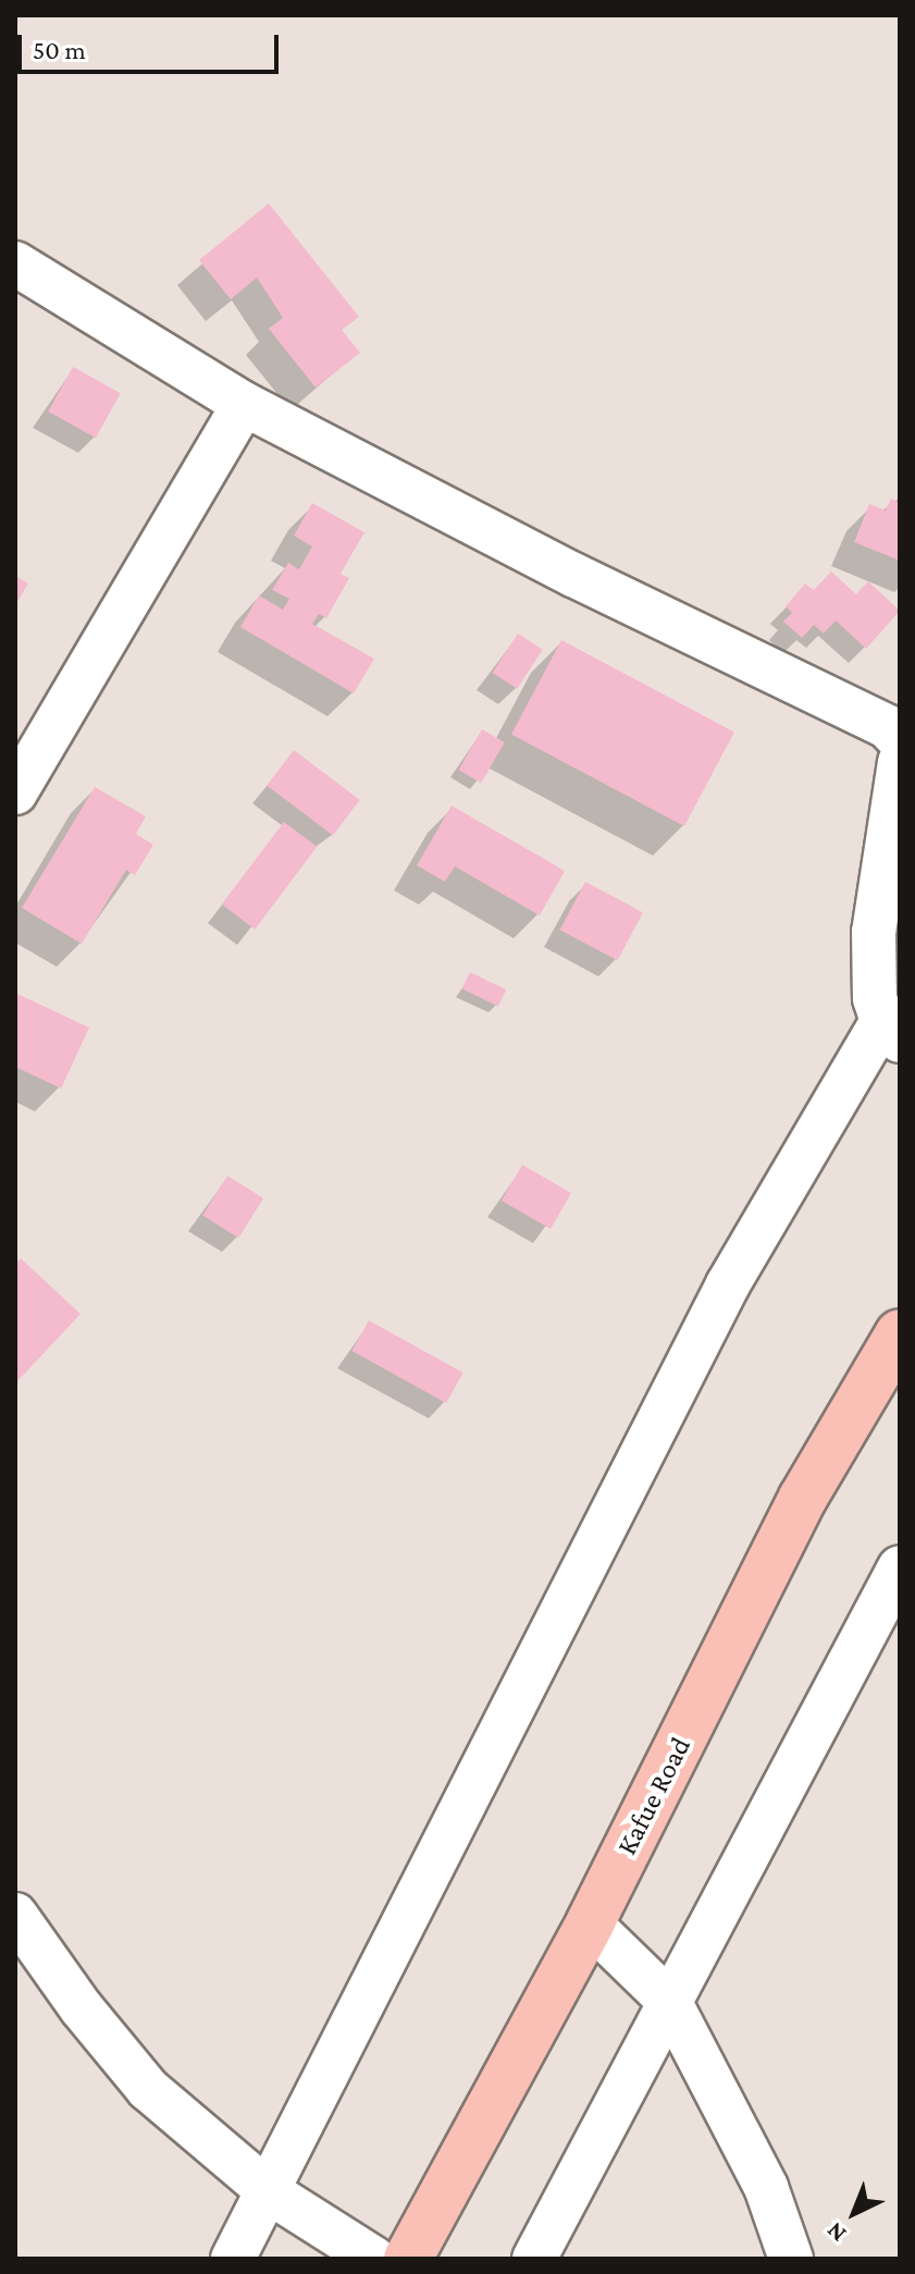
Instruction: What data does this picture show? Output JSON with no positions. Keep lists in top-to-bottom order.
{
  "streets": {
    "highway": ["Kafue Road"]
  },
  "scale_bar": "50 m",
  "north": "bottom left"
}
